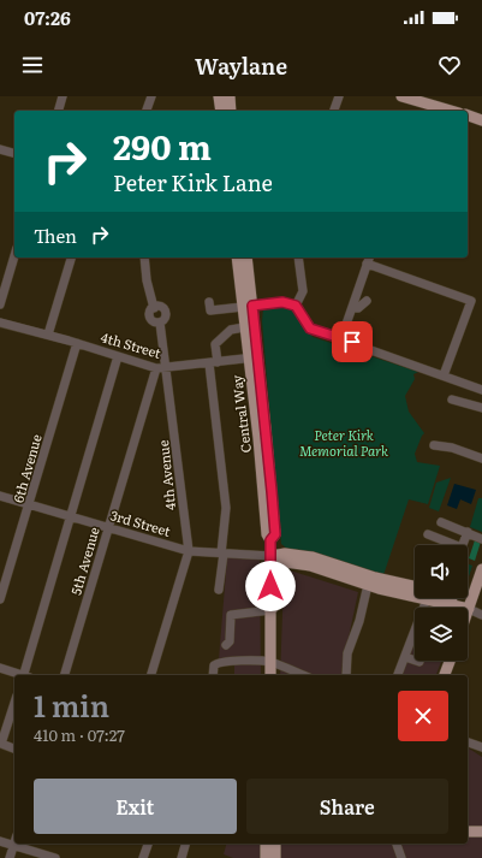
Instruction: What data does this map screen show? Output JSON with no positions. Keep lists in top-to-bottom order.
{
  "streets": {
    "main road": ["Central Way", "3rd Street"],
    "street": [
      "4th Street",
      "6th Avenue",
      "4th Avenue",
      "5th Avenue"
    ]
  },
  "crossings": [
    ["4th Street", "Central Way"],
    ["4th Street", "6th Avenue"],
    ["4th Street", "4th Avenue"],
    ["4th Street", "5th Avenue"],
    ["Central Way", "3rd Street"],
    ["6th Avenue", "3rd Street"],
    ["4th Avenue", "3rd Street"],
    ["3rd Street", "5th Avenue"]
  ],
  "parks": ["Peter Kirk Memorial Park"],
  "page": {
    "status": "07:26",
    "header": "Waylane",
    "turn": ["290 m", "Peter Kirk Lane"],
    "then": "Then",
    "heading": ["1 min", "410 m · 07:27"],
    "buttons": ["Exit", "Share"]
  }
}
